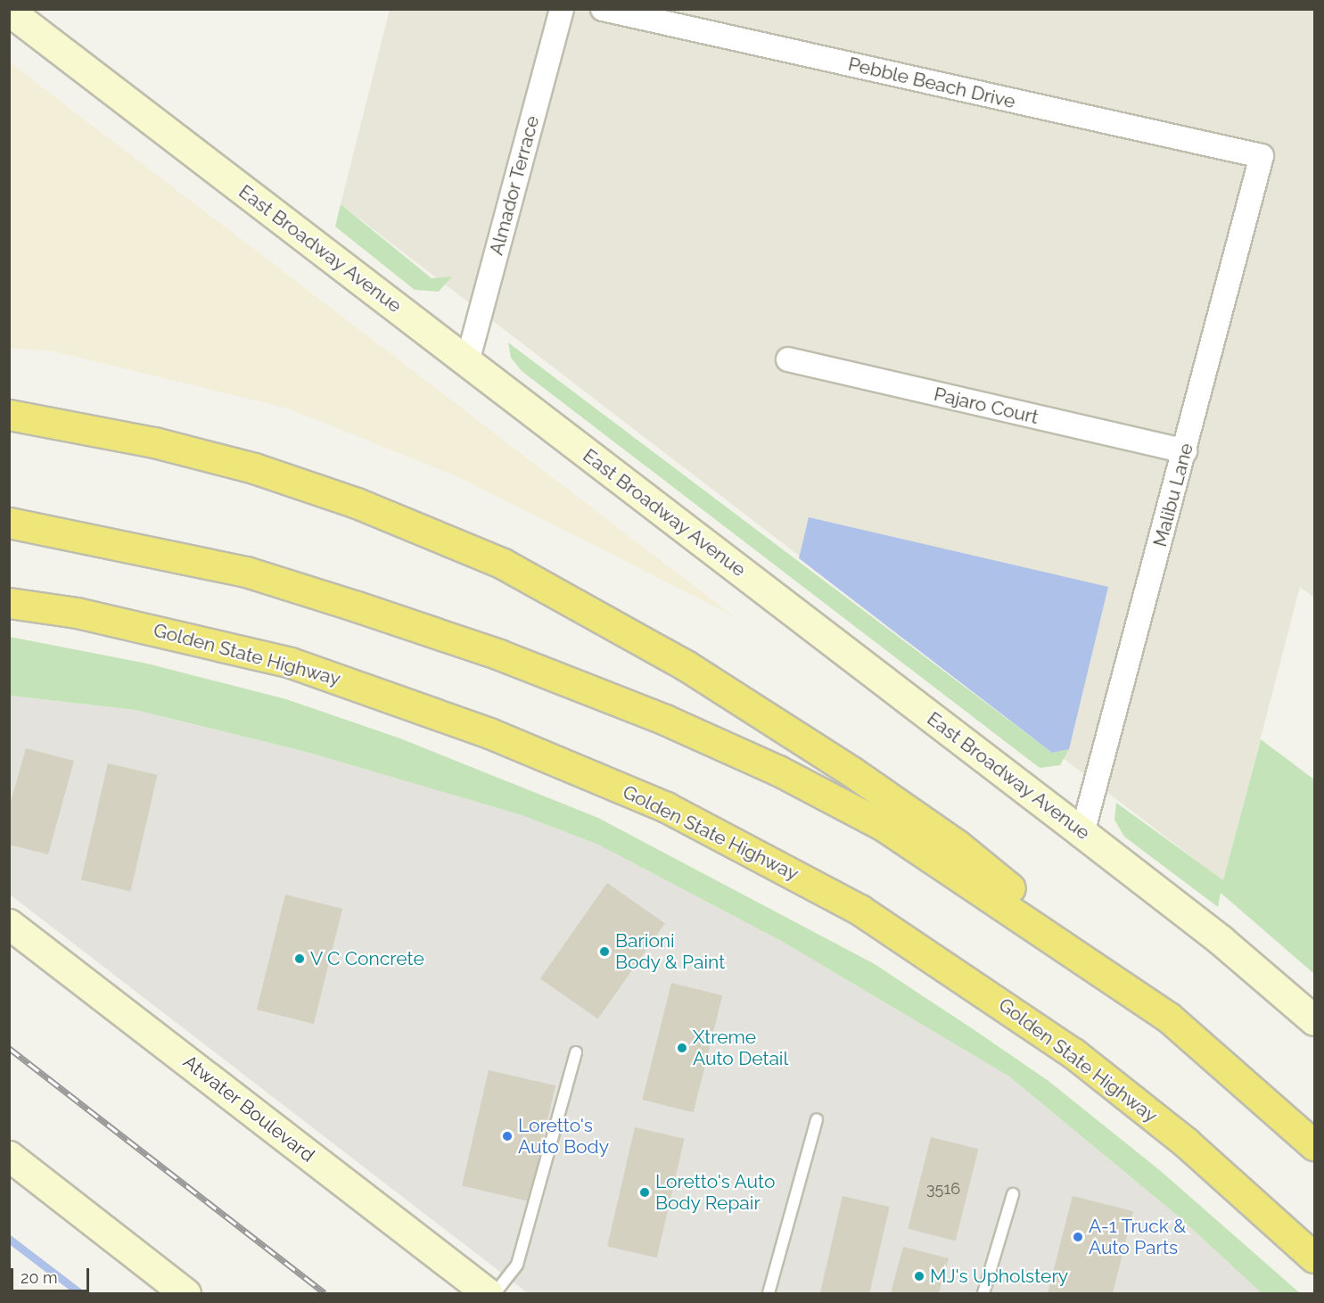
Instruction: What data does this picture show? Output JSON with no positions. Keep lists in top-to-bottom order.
{
  "streets": {
    "highway": ["Golden State Highway"],
    "main road": ["East Broadway Avenue", "Atwater Boulevard"],
    "street": [
      "Pebble Beach Drive",
      "Almador Terrace",
      "Pajaro Court",
      "Malibu Lane"
    ]
  },
  "crossings": [
    ["Pebble Beach Drive", "Malibu Lane"],
    ["Almador Terrace", "East Broadway Avenue"],
    ["East Broadway Avenue", "Malibu Lane"],
    ["Pajaro Court", "Malibu Lane"]
  ],
  "places": [
    "Barioni Body & Paint",
    "V C Concrete",
    "Xtreme Auto Detail",
    "Loretto's Auto Body",
    "Loretto's Auto Body Repair",
    "A-1 Truck & Auto Parts",
    "MJ's Upholstery"
  ],
  "house_numbers": ["3516"],
  "scale_bar": "20 m"
}
